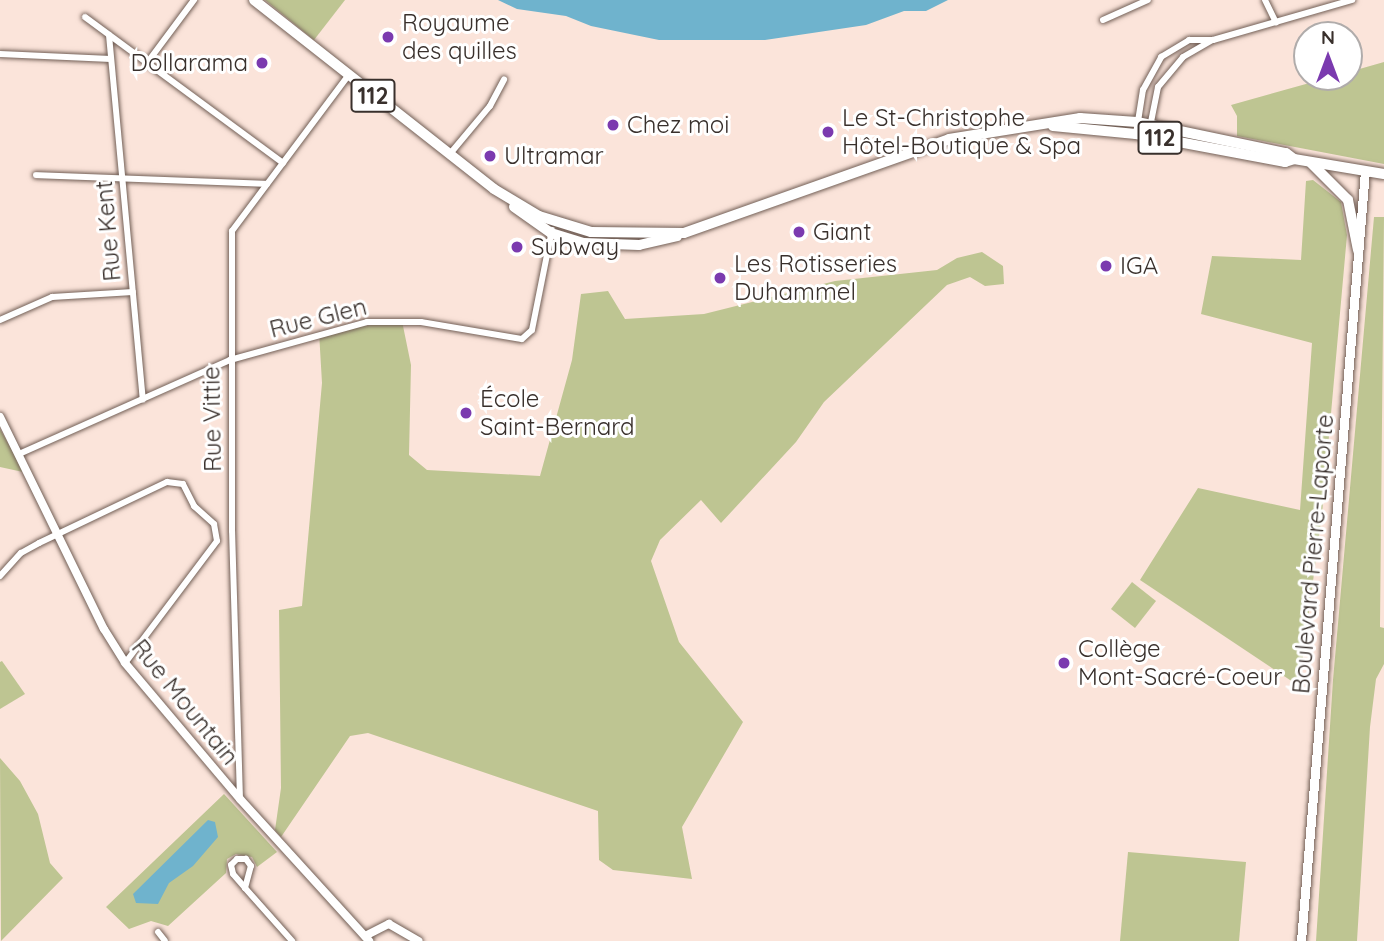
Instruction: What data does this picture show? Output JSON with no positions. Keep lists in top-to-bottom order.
{
  "streets": {
    "main road": ["112", "Boulevard Pierre-Laporte"],
    "street": [
      "Rue Kent",
      "Rue Glen",
      "Rue Vittie",
      "Rue Mountain"
    ]
  },
  "crossings": [
    ["112", "Rue Glen"],
    ["112", "Rue Vittie"],
    ["112", "Boulevard Pierre-Laporte"],
    ["Rue Kent", "Rue Glen"],
    ["Rue Glen", "Rue Vittie"],
    ["Rue Glen", "Rue Mountain"],
    ["Rue Vittie", "Rue Mountain"]
  ],
  "places": [
    "Royaume des quilles",
    "Dollarama",
    "Chez moi",
    "Le St-Christophe Hôtel-Boutique & Spa",
    "Ultramar",
    "Giant",
    "Subway",
    "IGA",
    "Les Rotisseries Duhammel",
    "École Saint-Bernard",
    "Collège Mont-Sacré-Coeur"
  ],
  "north": "top"
}
